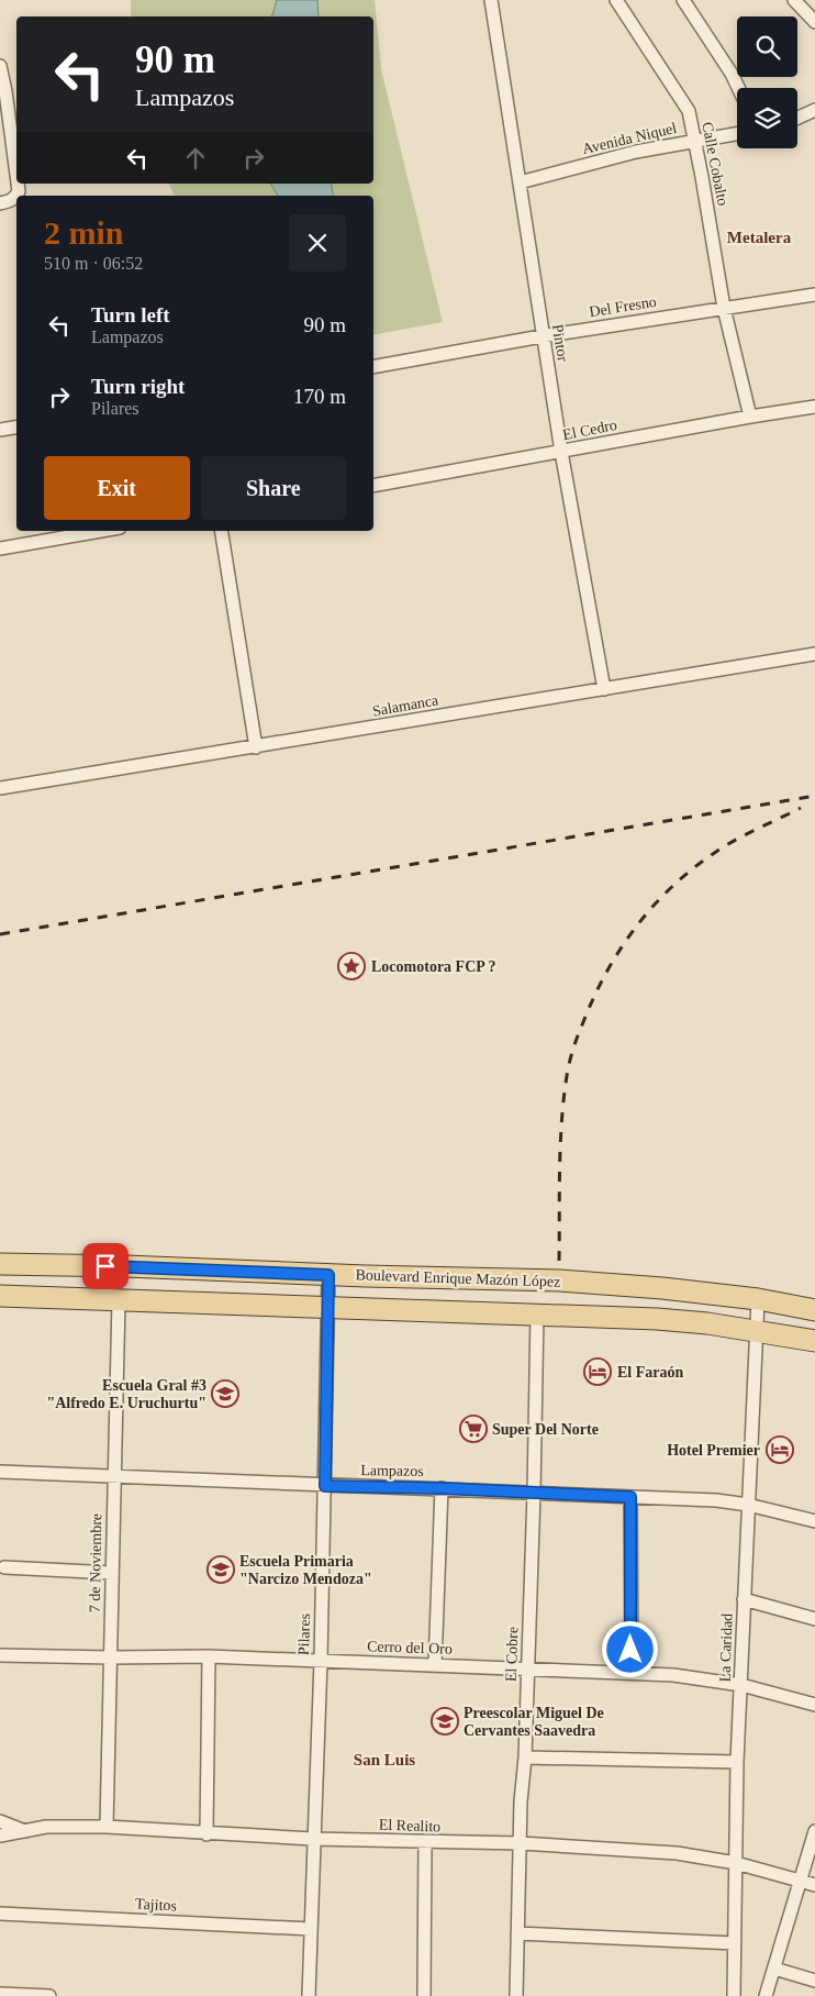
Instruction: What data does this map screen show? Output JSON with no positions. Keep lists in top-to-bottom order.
{
  "streets": {
    "main road": ["Boulevard Enrique Mazón López"],
    "street": [
      "Avenida Niquel",
      "Calle Cobalto",
      "Del Fresno",
      "Pintor",
      "El Cedro",
      "Salamanca",
      "Lampazos",
      "7 de Noviembre",
      "Pilares",
      "Cerro del Oro",
      "La Caridad",
      "El Cobre",
      "El Realito",
      "Tajitos"
    ]
  },
  "crossings": [
    ["Avenida Niquel", "Calle Cobalto"],
    ["Avenida Niquel", "Pintor"],
    ["Calle Cobalto", "Del Fresno"],
    ["Calle Cobalto", "El Cedro"],
    ["Del Fresno", "Pintor"],
    ["Pintor", "El Cedro"],
    ["Pintor", "Salamanca"],
    ["Boulevard Enrique Mazón López", "Pilares"],
    ["Boulevard Enrique Mazón López", "La Caridad"],
    ["Lampazos", "7 de Noviembre"],
    ["Lampazos", "Pilares"],
    ["Lampazos", "La Caridad"],
    ["Lampazos", "El Cobre"],
    ["7 de Noviembre", "Cerro del Oro"],
    ["7 de Noviembre", "El Realito"],
    ["Pilares", "Cerro del Oro"],
    ["Pilares", "El Realito"],
    ["Pilares", "Tajitos"],
    ["Cerro del Oro", "La Caridad"],
    ["Cerro del Oro", "El Cobre"],
    ["La Caridad", "El Realito"],
    ["El Cobre", "El Realito"]
  ],
  "districts": ["Metalera", "San Luis"],
  "places": {
    "place": ["Locomotora FCP ?"],
    "hotel": ["El Faraón", "Hotel Premier"],
    "school or university": ["Escuela Gral #3 \"Alfredo E. Uruchurtu\"", "Escuela Primaria \"Narcizo Mendoza\"", "Preescolar Miguel De Cervantes Saavedra"],
    "supermarket": ["Super Del Norte"]
  },
  "page": {
    "turn": ["90 m", "Lampazos"],
    "heading": ["2 min", "510 m · 06:52"],
    "list": [
      {
        "name": "Turn left",
        "note": "Lampazos",
        "value": "90 m"
      },
      {
        "name": "Turn right",
        "note": "Pilares",
        "value": "170 m"
      }
    ],
    "buttons": ["Exit", "Share"]
  }
}
